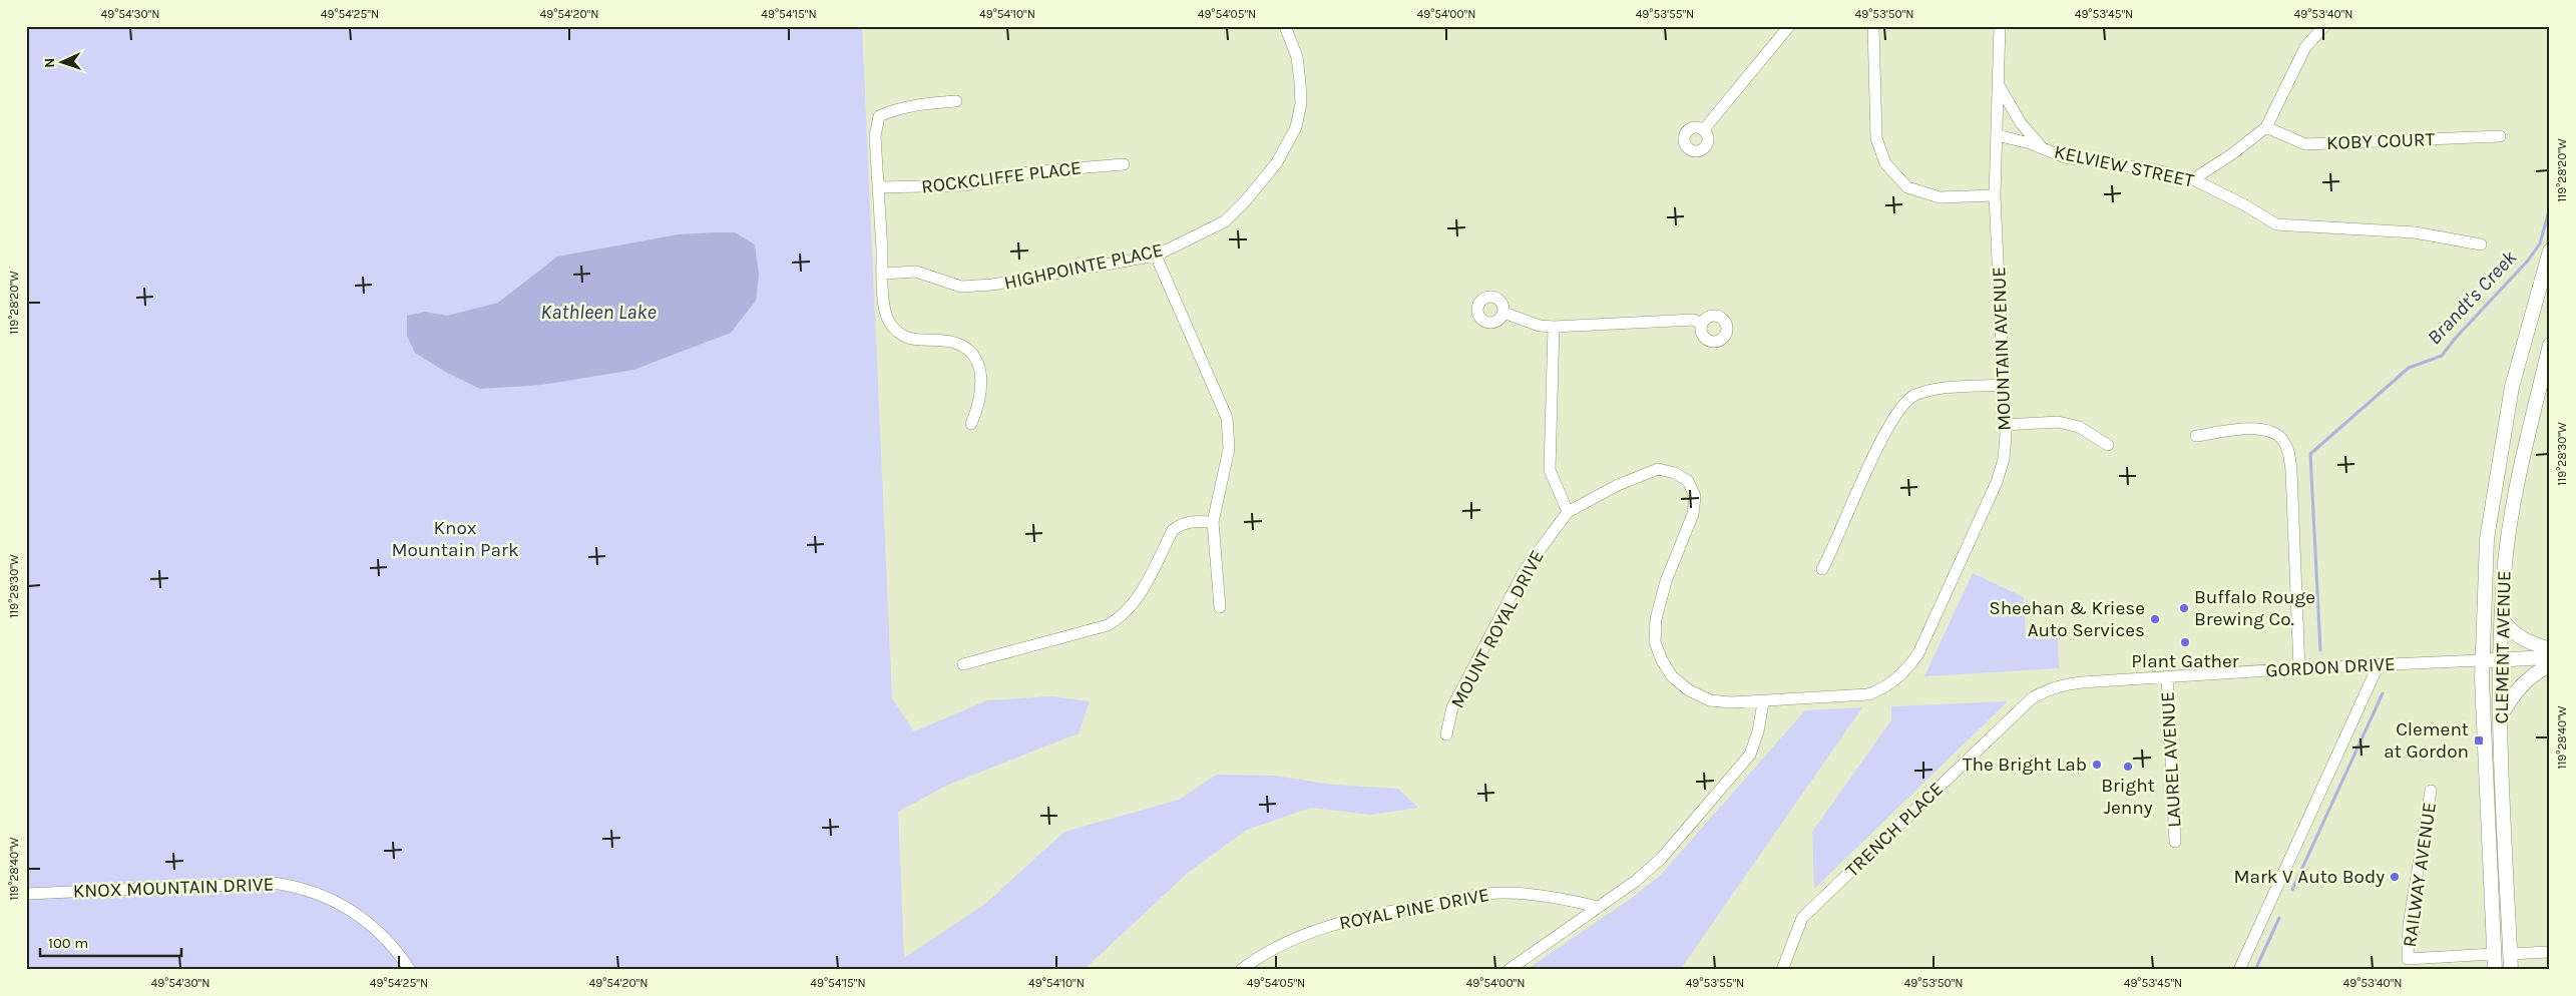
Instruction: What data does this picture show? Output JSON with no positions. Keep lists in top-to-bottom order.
{
  "streets": {
    "main road": ["CLEMENT AVENUE", "GORDON DRIVE"],
    "street": [
      "KOBY COURT",
      "KELVIEW STREET",
      "ROCKCLIFFE PLACE",
      "HIGHPOINTE PLACE",
      "MOUNTAIN AVENUE",
      "MOUNT ROYAL DRIVE",
      "LAUREL AVENUE",
      "TRENCH PLACE",
      "RAILWAY AVENUE",
      "KNOX MOUNTAIN DRIVE",
      "ROYAL PINE DRIVE"
    ]
  },
  "crossings": [
    ["KELVIEW STREET", "MOUNTAIN AVENUE"],
    ["MOUNTAIN AVENUE", "MOUNT ROYAL DRIVE"],
    ["CLEMENT AVENUE", "GORDON DRIVE"],
    ["CLEMENT AVENUE", "RAILWAY AVENUE"],
    ["GORDON DRIVE", "LAUREL AVENUE"],
    ["GORDON DRIVE", "TRENCH PLACE"]
  ],
  "water": ["Brandt's Creek", "Kathleen Lake"],
  "parks": ["Knox Mountain Park"],
  "places": {
    "other": [
      "Buffalo Rouge Brewing Co.",
      "Sheehan & Kriese Auto Services",
      "Plant Gather",
      "The Bright Lab",
      "Bright Jenny",
      "Mark V Auto Body"
    ],
    "transit": ["Clement at Gordon"]
  },
  "scale_bar": "100 m",
  "north": "left",
  "coordinates": [
    "49°54'30\"N",
    "49°54'25\"N",
    "49°54'20\"N",
    "49°54'15\"N",
    "49°54'10\"N",
    "49°54'05\"N",
    "49°54'00\"N",
    "49°53'55\"N",
    "49°53'50\"N",
    "49°53'45\"N",
    "49°53'40\"N",
    "119°28'20\"W",
    "119°28'30\"W",
    "119°28'40\"W"
  ]
}
